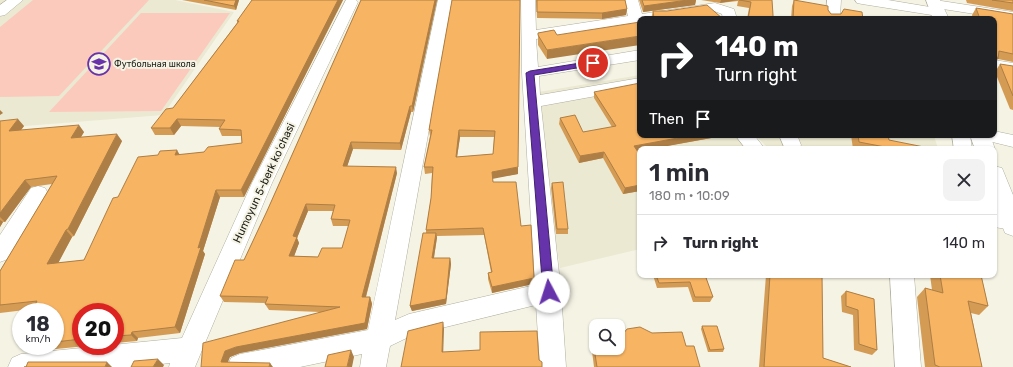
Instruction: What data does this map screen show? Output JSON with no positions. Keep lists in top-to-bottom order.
{
  "streets": {
    "street": ["Humoyun 5-berk koʻchasi"]
  },
  "places": {
    "school or university": ["Футбольная школа"]
  },
  "page": {
    "turn": ["140 m", "Turn right"],
    "then": "Then",
    "heading": ["1 min", "180 m · 10:09"],
    "list": [
      {
        "name": "Turn right",
        "value": "140 m"
      }
    ],
    "speed": "18 km/h",
    "limit": "20"
  }
}
